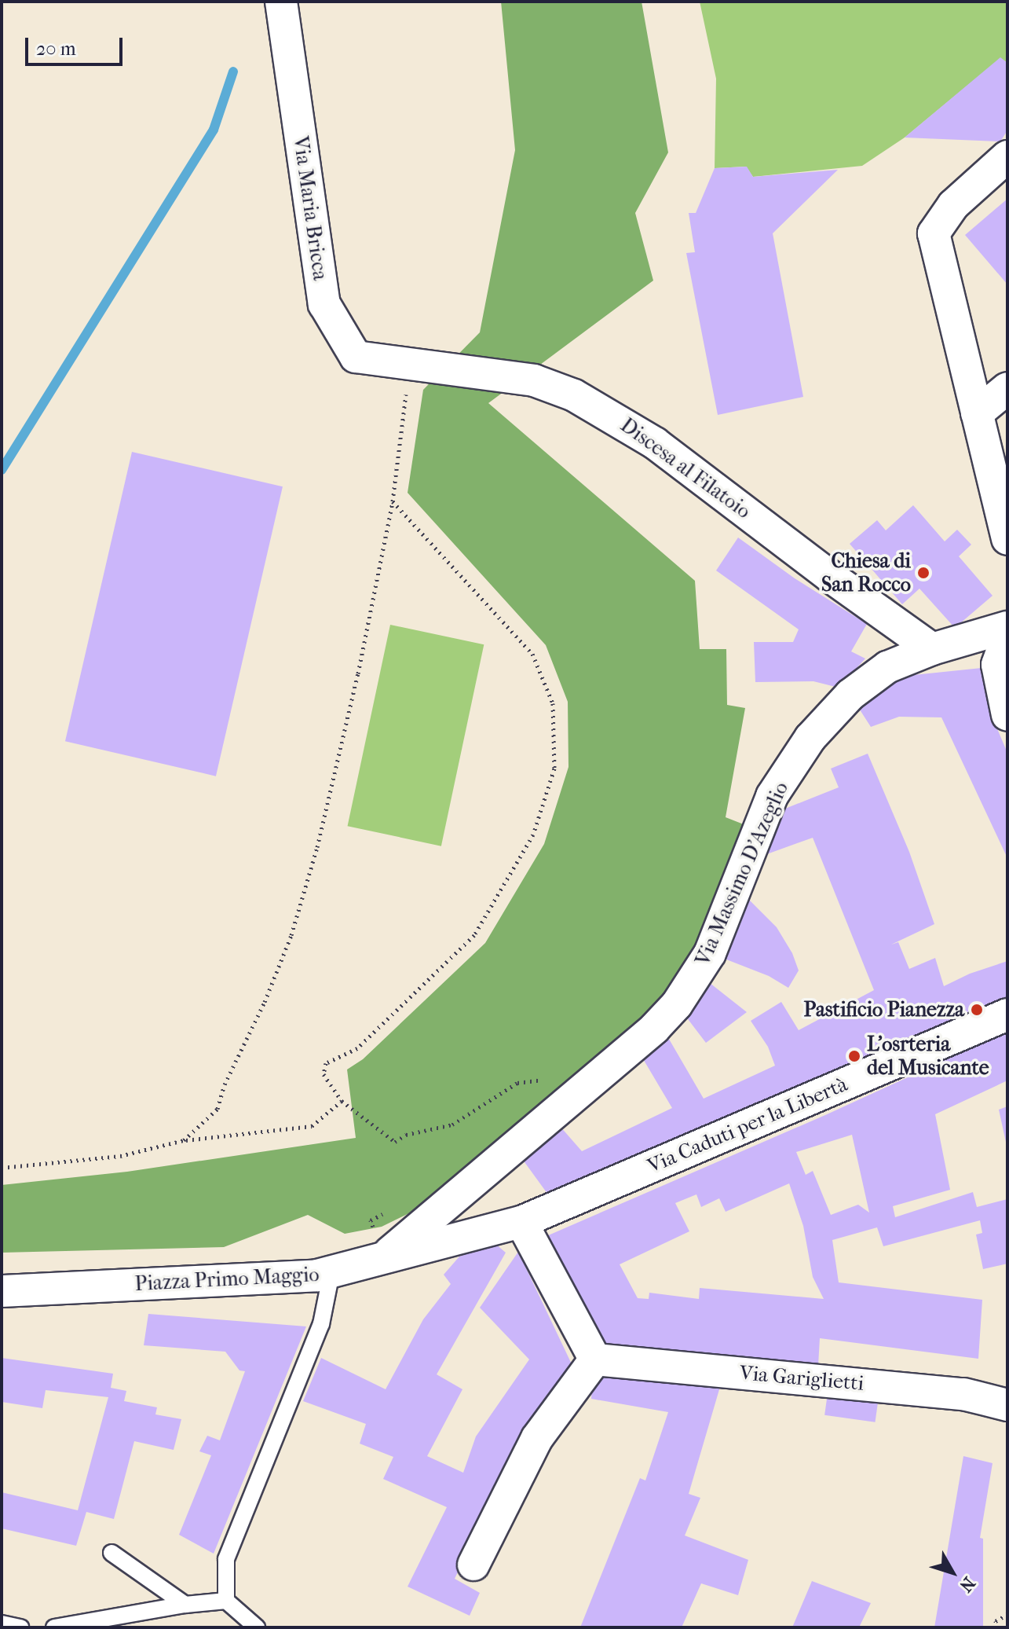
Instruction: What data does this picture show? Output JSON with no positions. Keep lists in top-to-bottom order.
{
  "streets": {
    "street": [
      "Via Maria Bricca",
      "Discesa al Filatoio",
      "Via Massimo D'Azeglio",
      "Via Caduti per la Libertà",
      "Piazza Primo Maggio",
      "Via Gariglietti"
    ]
  },
  "crossings": [
    ["Via Maria Bricca", "Discesa al Filatoio"],
    ["Discesa al Filatoio", "Via Massimo D'Azeglio"],
    ["Via Massimo D'Azeglio", "Piazza Primo Maggio"],
    ["Via Caduti per la Libertà", "Piazza Primo Maggio"]
  ],
  "places": ["Chiesa di San Rocco", "Pastificio Pianezza", "L'osrteria del Musicante"],
  "scale_bar": "20 m",
  "north": "bottom right"
}
